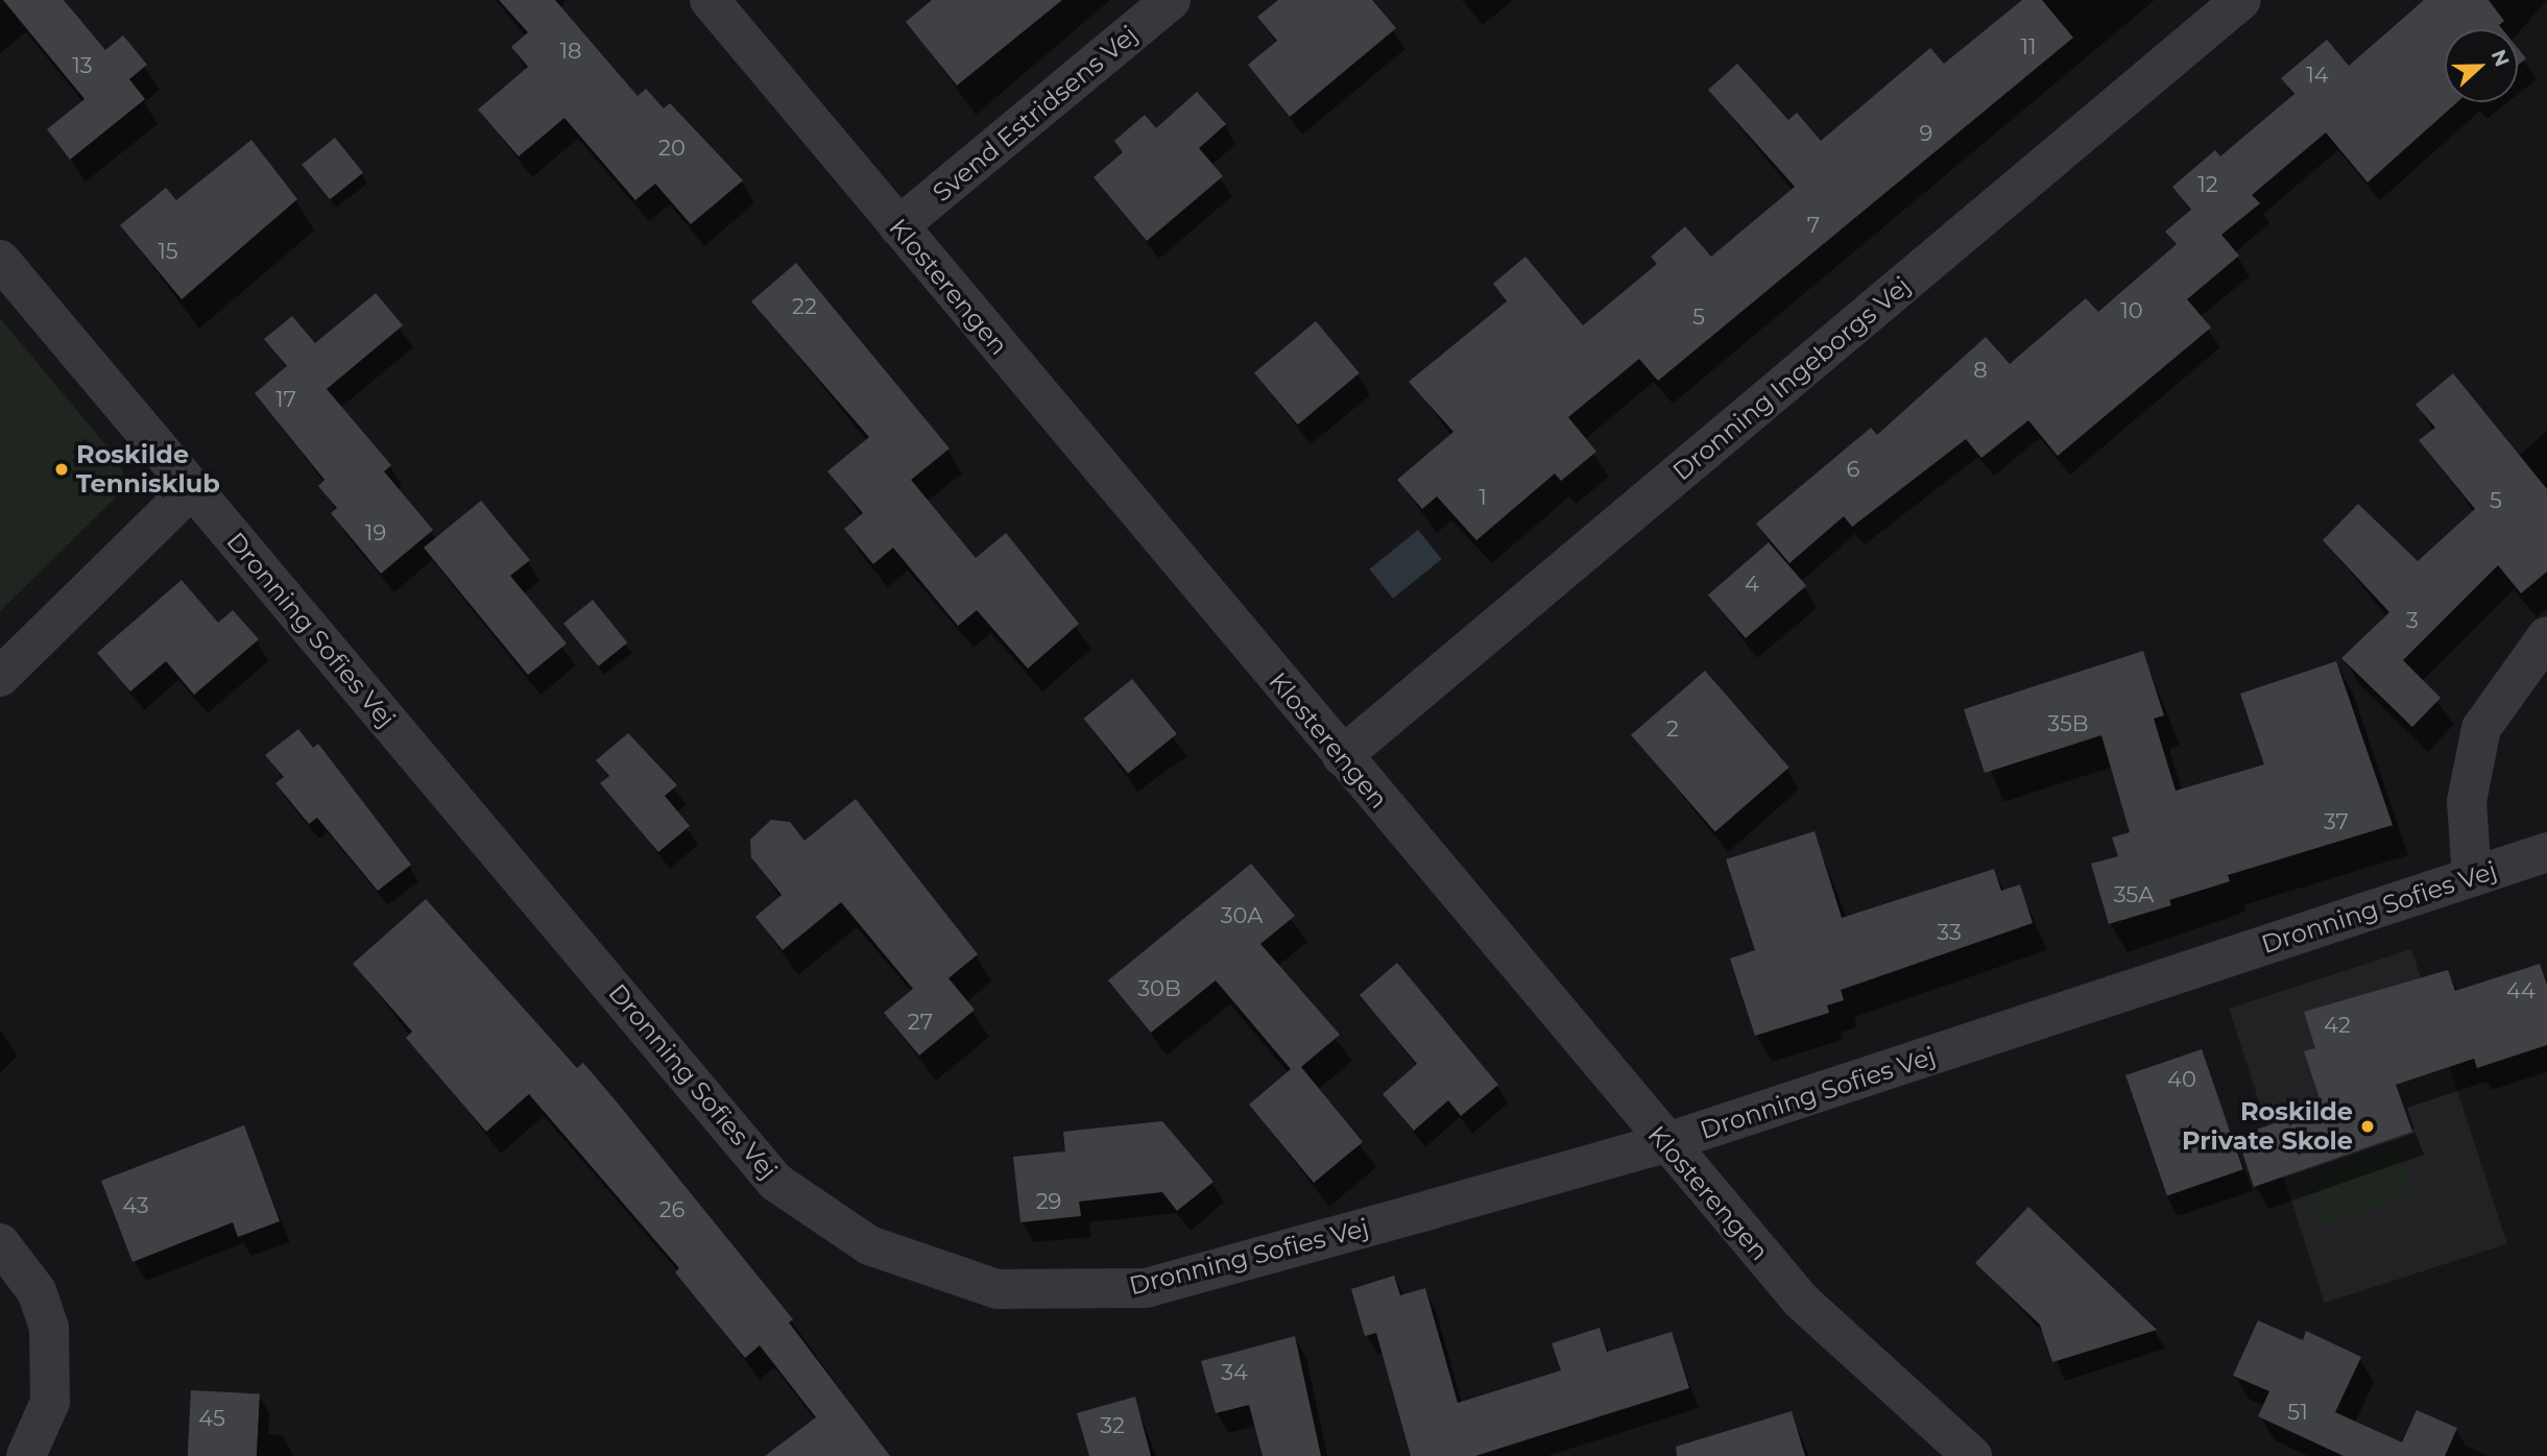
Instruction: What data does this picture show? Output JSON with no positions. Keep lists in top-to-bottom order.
{
  "streets": {
    "street": [
      "Svend Estridsens Vej",
      "Klosterengen",
      "Dronning Ingeborgs Vej",
      "Dronning Sofies Vej"
    ]
  },
  "crossings": [
    ["Svend Estridsens Vej", "Klosterengen"],
    ["Klosterengen", "Dronning Ingeborgs Vej"],
    ["Klosterengen", "Dronning Sofies Vej"]
  ],
  "places": ["Roskilde Tennisklub", "Roskilde Private Skole"],
  "house_numbers": [
    "11",
    "18",
    "13",
    "14",
    "9",
    "20",
    "12",
    "7",
    "15",
    "22",
    "10",
    "5",
    "8",
    "17",
    "6",
    "1",
    "5",
    "19",
    "4",
    "3",
    "35B",
    "2",
    "37",
    "35A",
    "30A",
    "33",
    "30B",
    "44",
    "27",
    "42",
    "40",
    "29",
    "43",
    "26",
    "34",
    "51",
    "45",
    "32"
  ],
  "north": "right"
}
